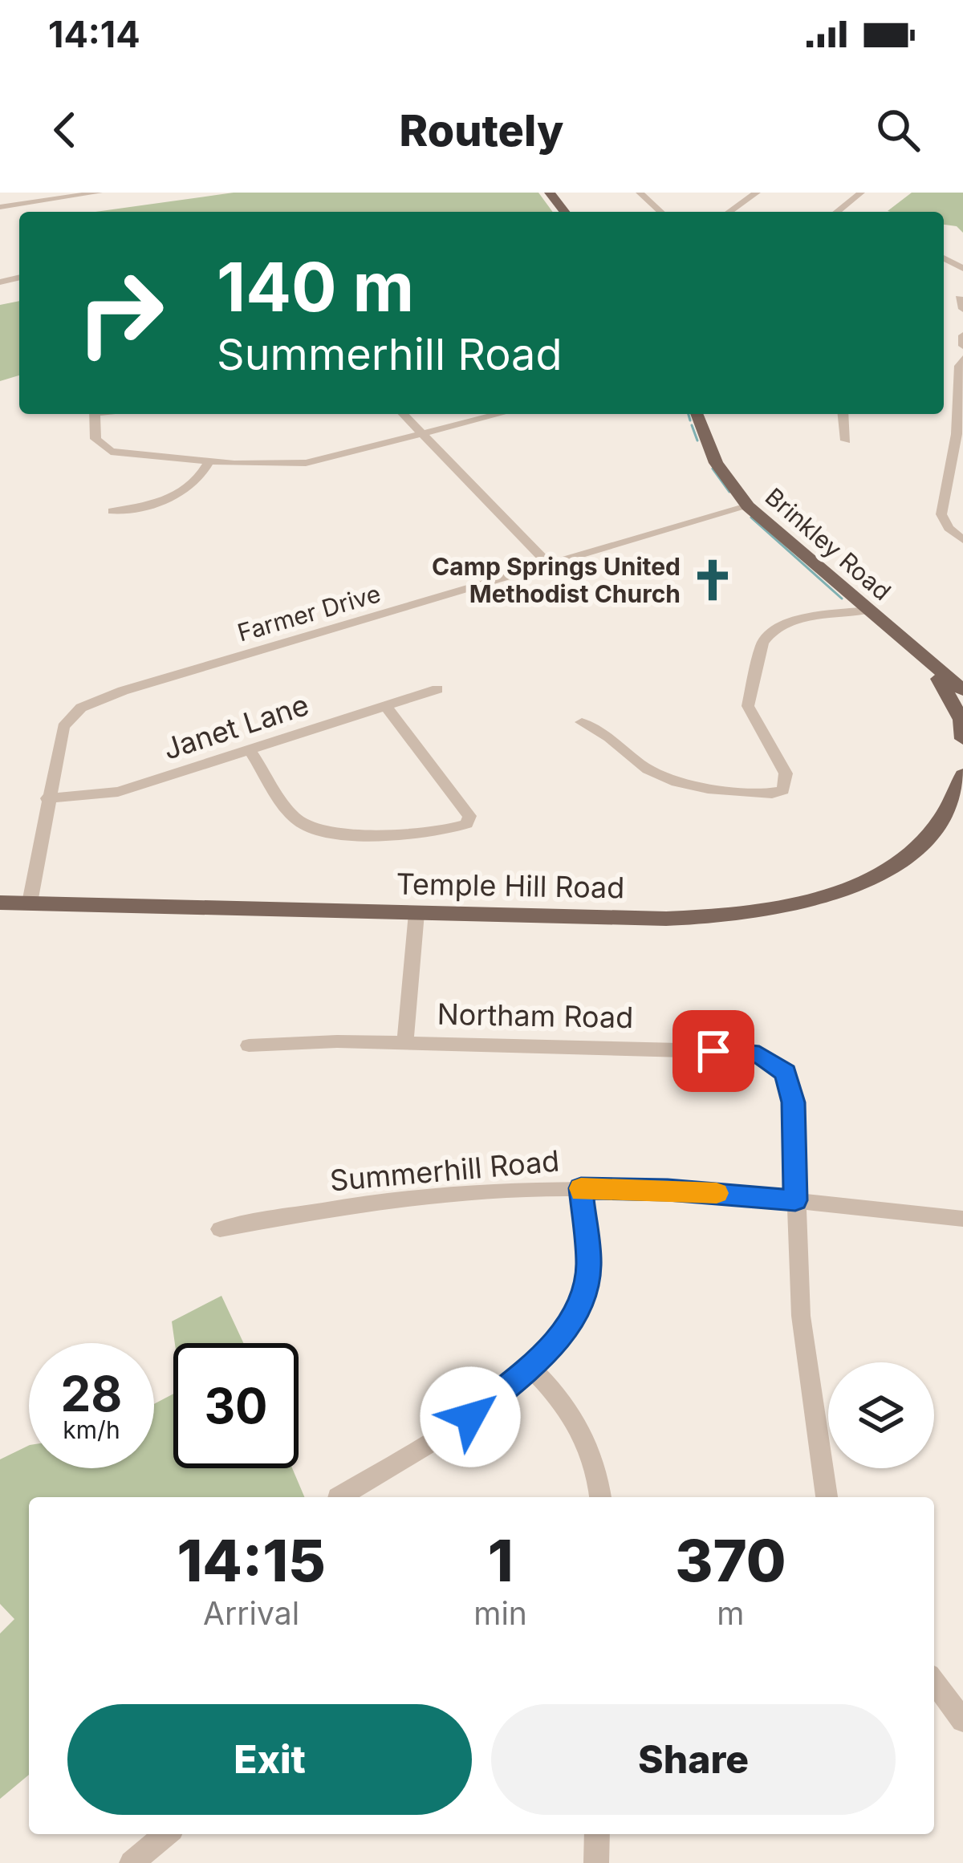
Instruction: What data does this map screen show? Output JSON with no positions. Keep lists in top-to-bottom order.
{
  "streets": {
    "main road": ["Brinkley Road", "Temple Hill Road"],
    "street": [
      "Farmer Drive",
      "Janet Lane",
      "Northam Road",
      "Summerhill Road"
    ]
  },
  "crossings": [
    ["Brinkley Road", "Farmer Drive"],
    ["Farmer Drive", "Janet Lane"],
    ["Farmer Drive", "Temple Hill Road"],
    ["Northam Road", "Summerhill Road"]
  ],
  "places": {
    "church": ["Camp Springs United Methodist Church"]
  },
  "page": {
    "status": "14:14",
    "header": "Routely",
    "turn": ["140 m", "Summerhill Road"],
    "speed": "28 km/h",
    "limit": "30",
    "eta": [
      "14:15",
      "Arrival",
      "1",
      "min",
      "370",
      "m"
    ],
    "buttons": ["Exit", "Share"]
  }
}
